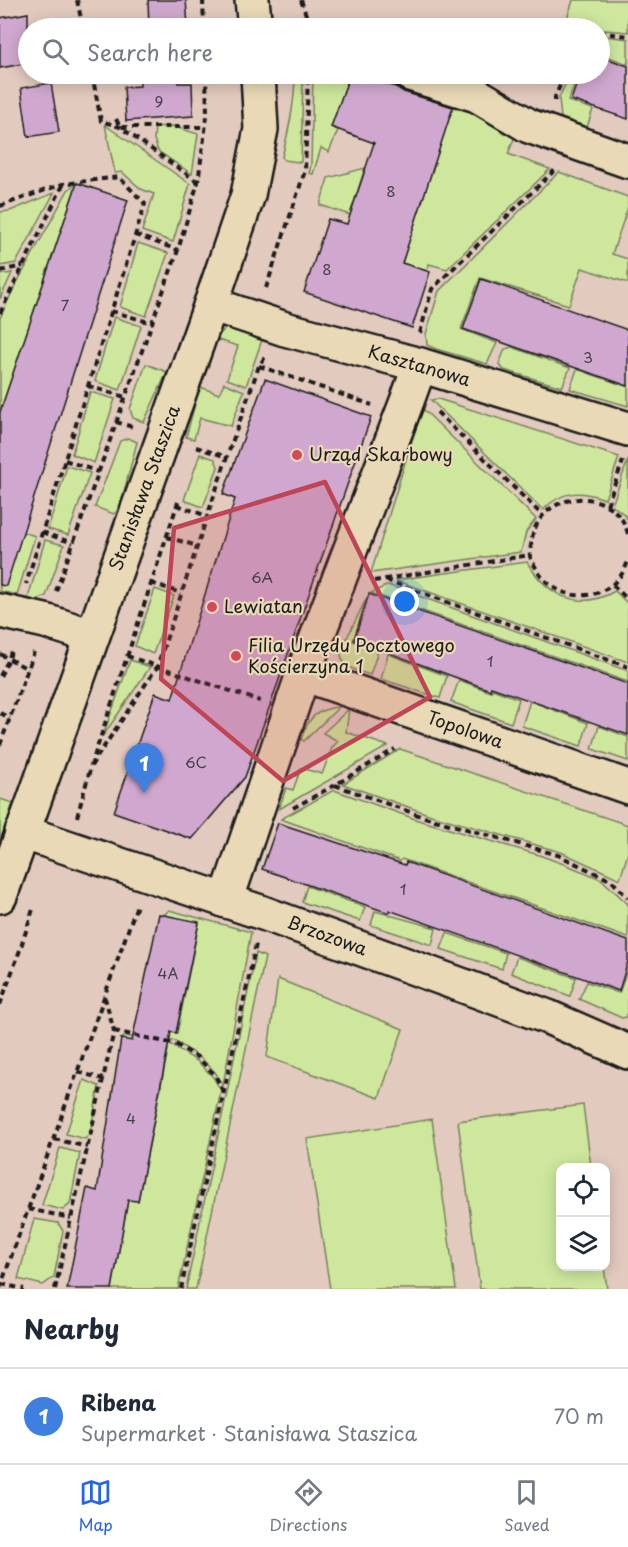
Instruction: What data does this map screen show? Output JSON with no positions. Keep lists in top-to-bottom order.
{
  "streets": {
    "street": [
      "Kasztanowa",
      "Stanisława Staszica",
      "Topolowa",
      "Brzozowa"
    ]
  },
  "crossings": [
    ["Kasztanowa", "Stanisława Staszica"],
    ["Stanisława Staszica", "Brzozowa"]
  ],
  "places": ["Urząd Skarbowy", "Lewiatan", "Filia Urzędu Pocztowego Kościerzyna 1"],
  "house_numbers": [
    "9",
    "8",
    "8",
    "7",
    "3",
    "6A",
    "1",
    "6C",
    "1",
    "4A",
    "4"
  ],
  "page": {
    "search": "Search here",
    "pins": "1",
    "heading": "Nearby",
    "list": [
      {
        "mark": "1",
        "name": "Ribena",
        "note": "Supermarket · Stanisława Staszica",
        "value": "70 m"
      }
    ],
    "nav": ["Map", "Directions", "Saved"]
  }
}
